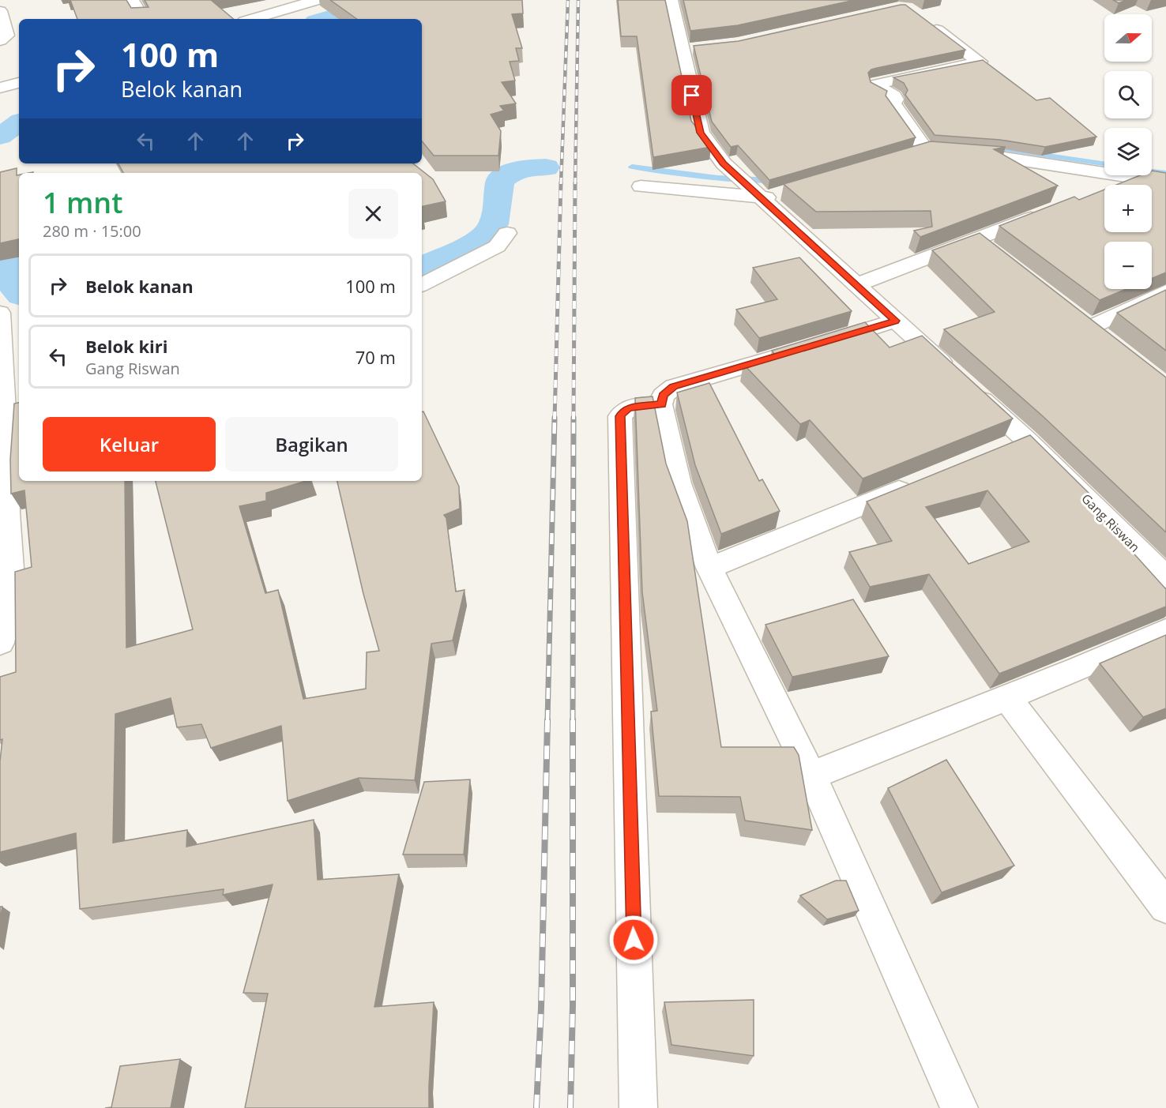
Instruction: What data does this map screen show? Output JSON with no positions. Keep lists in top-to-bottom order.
{
  "streets": {
    "street": ["Gang Riswan"]
  },
  "north": "right",
  "page": {
    "map_buttons": ["+", "−"],
    "turn": ["100 m", "Belok kanan"],
    "heading": ["1 mnt", "280 m · 15:00"],
    "list": [
      {
        "name": "Belok kanan",
        "value": "100 m"
      },
      {
        "name": "Belok kiri",
        "note": "Gang Riswan",
        "value": "70 m"
      }
    ],
    "buttons": ["Keluar", "Bagikan"]
  }
}
